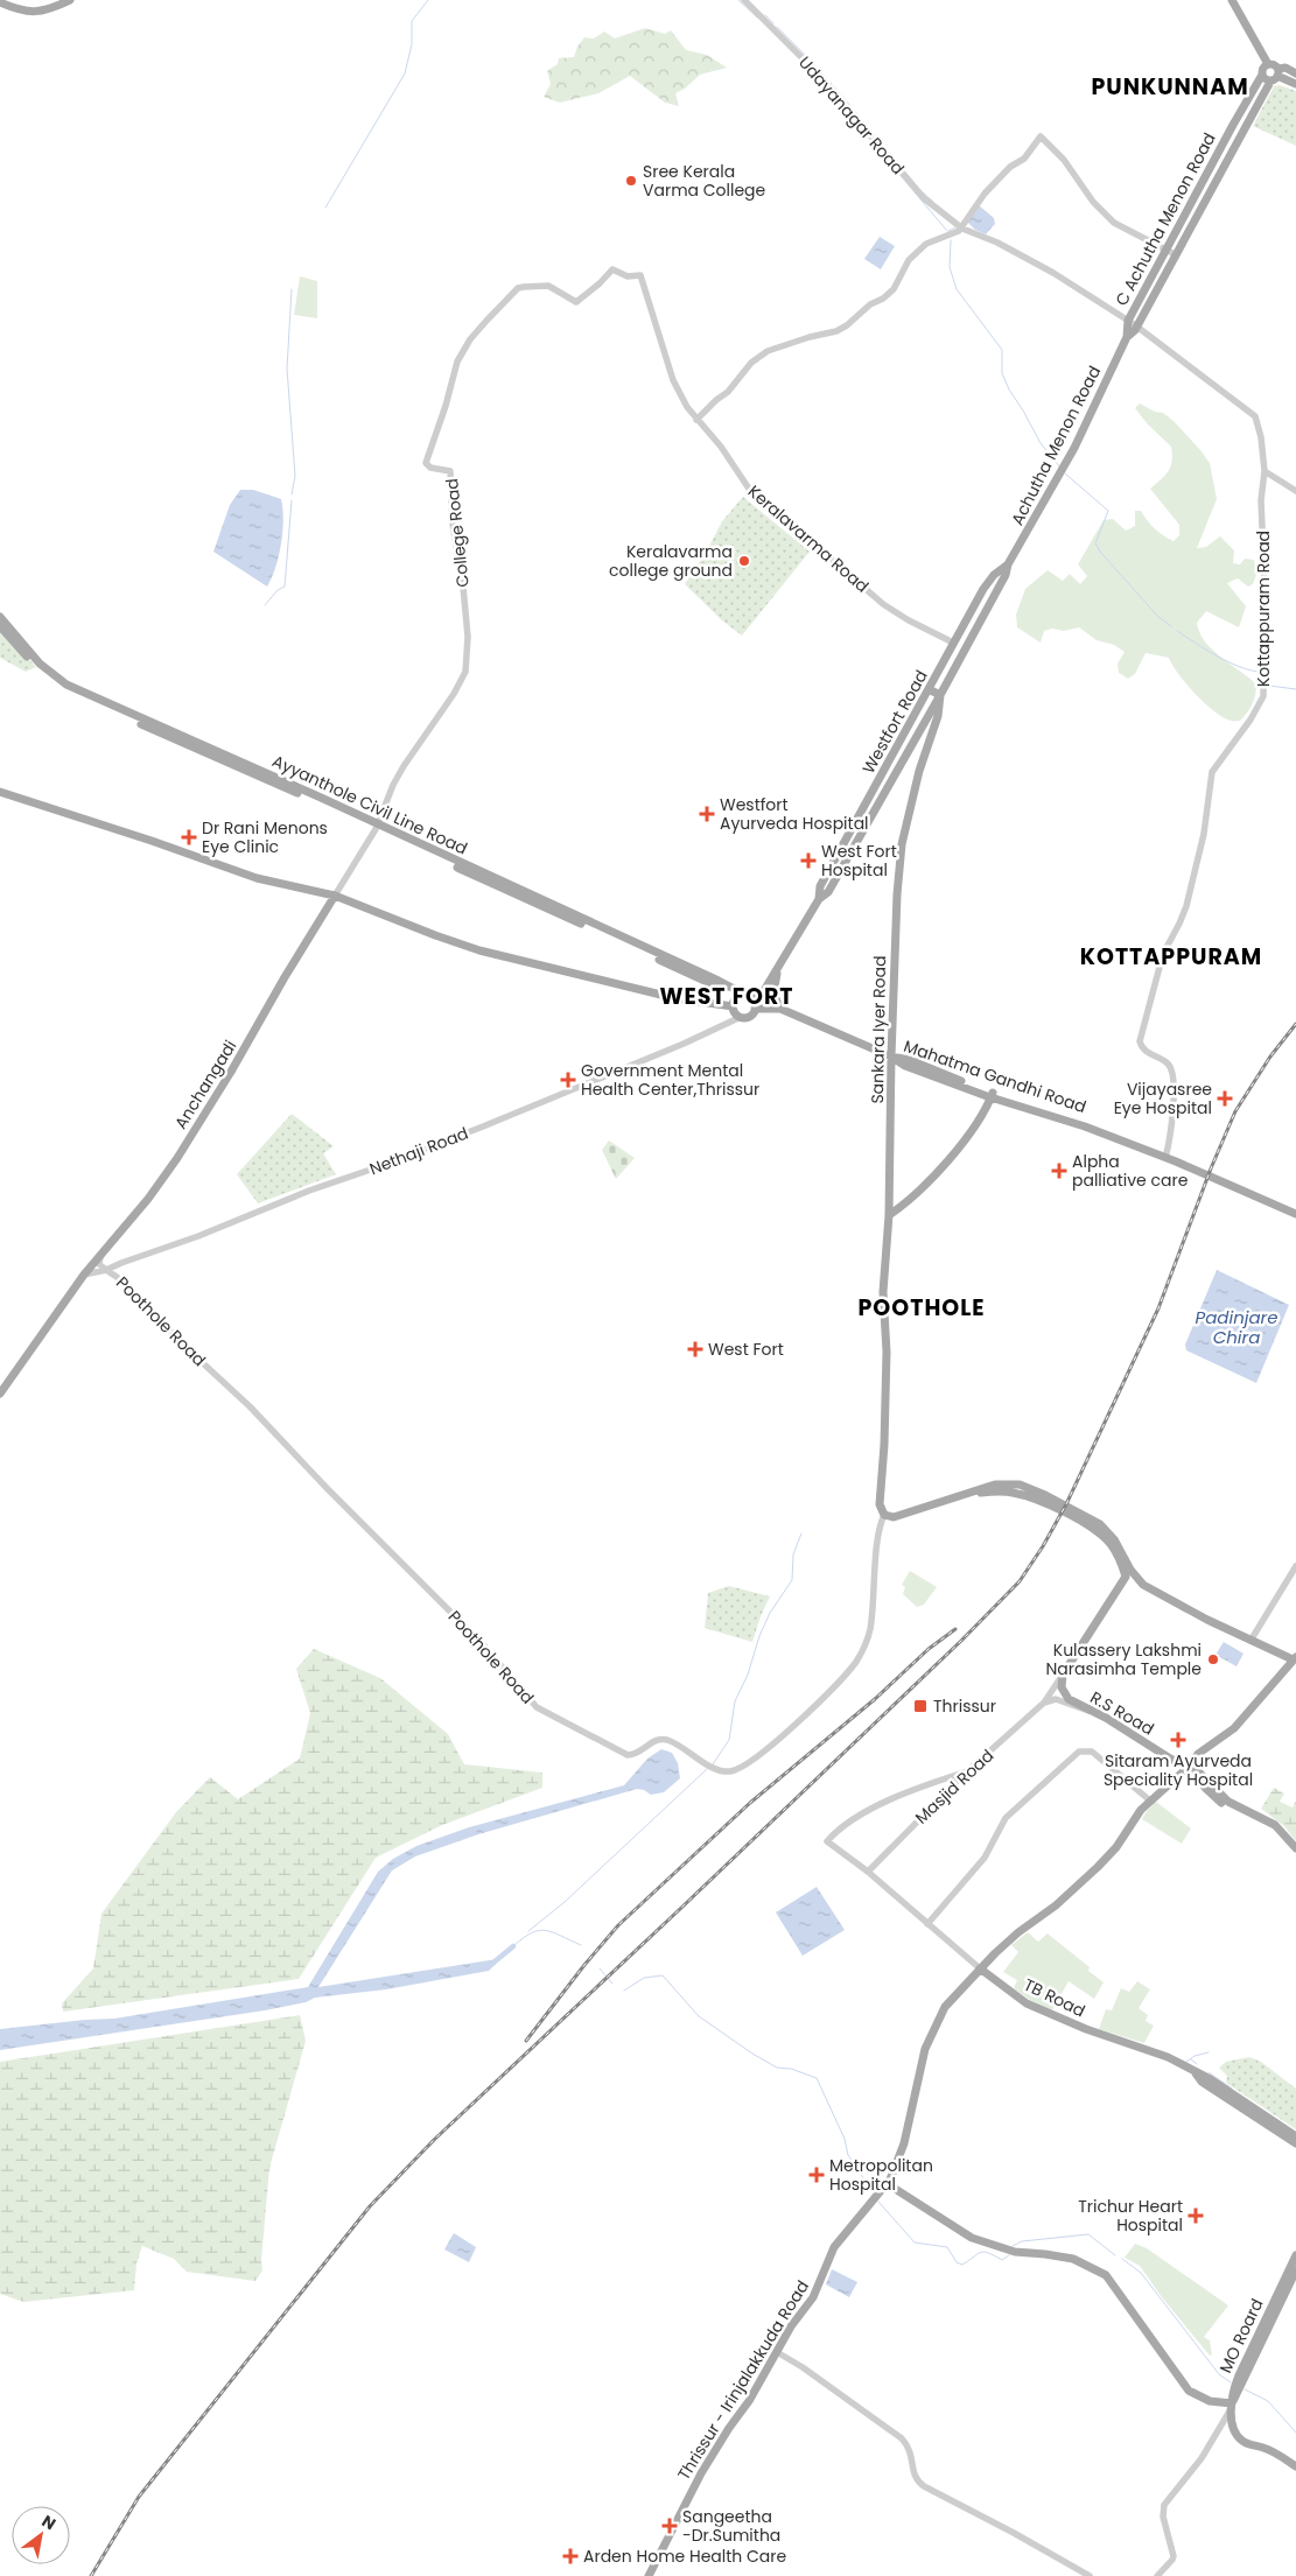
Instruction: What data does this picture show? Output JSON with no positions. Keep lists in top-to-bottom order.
{
  "streets": {
    "main road": [
      "C Achutha Menon Road",
      "Achutha Menon Road",
      "Westfort Road",
      "Ayyanthole Civil Line Road",
      "Sankara Iyer Road",
      "Mahatma Gandhi Road",
      "Anchangadi",
      "R.S Road",
      "TB Road",
      "MO Roard",
      "Thrissur - Irinjalakkuda Road"
    ],
    "street": [
      "Udayanagar Road",
      "College Road",
      "Keralavarma Road",
      "Kottappuram Road",
      "Nethaji Road",
      "Poothole Road",
      "Masjid Road"
    ]
  },
  "crossings": [
    ["Udayanagar Road", "C Achutha Menon Road"],
    ["Udayanagar Road", "Kottappuram Road"],
    ["C Achutha Menon Road", "Achutha Menon Road"],
    ["C Achutha Menon Road", "Kottappuram Road"],
    ["Achutha Menon Road", "Westfort Road"],
    ["Achutha Menon Road", "Sankara Iyer Road"],
    ["College Road", "Keralavarma Road"],
    ["College Road", "Ayyanthole Civil Line Road"],
    ["College Road", "Anchangadi"],
    ["Keralavarma Road", "Westfort Road"],
    ["Kottappuram Road", "Mahatma Gandhi Road"],
    ["Westfort Road", "Ayyanthole Civil Line Road"],
    ["Westfort Road", "Sankara Iyer Road"],
    ["Westfort Road", "Mahatma Gandhi Road"],
    ["Westfort Road", "Nethaji Road"],
    ["Ayyanthole Civil Line Road", "Nethaji Road"],
    ["Sankara Iyer Road", "Mahatma Gandhi Road"],
    ["Sankara Iyer Road", "Poothole Road"],
    ["Anchangadi", "Poothole Road"],
    ["Nethaji Road", "Poothole Road"],
    ["R.S Road", "Masjid Road"],
    ["R.S Road", "Thrissur - Irinjalakkuda Road"],
    ["Masjid Road", "TB Road"],
    ["TB Road", "Thrissur - Irinjalakkuda Road"]
  ],
  "districts": [
    "PUNKUNNAM",
    "KOTTAPPURAM",
    "WEST FORT",
    "POOTHOLE"
  ],
  "water": ["Padinjare Chira"],
  "places": {
    "other": ["Sree Kerala Varma College", "Keralavarma college ground", "Kulassery Lakshmi Narasimha Temple"],
    "health": [
      "Westfort Ayurveda Hospital",
      "Dr Rani Menons Eye Clinic",
      "West Fort Hospital",
      "Government Mental Health Center,Thrissur",
      "Vijayasree Eye Hospital",
      "Alpha palliative care",
      "West Fort",
      "Sitaram Ayurveda Speciality Hospital",
      "Metropolitan Hospital",
      "Trichur Heart Hospital",
      "Sangeetha -Dr.Sumitha",
      "Arden Home Health Care"
    ],
    "transit": ["Thrissur"]
  },
  "north": "top right"
}
